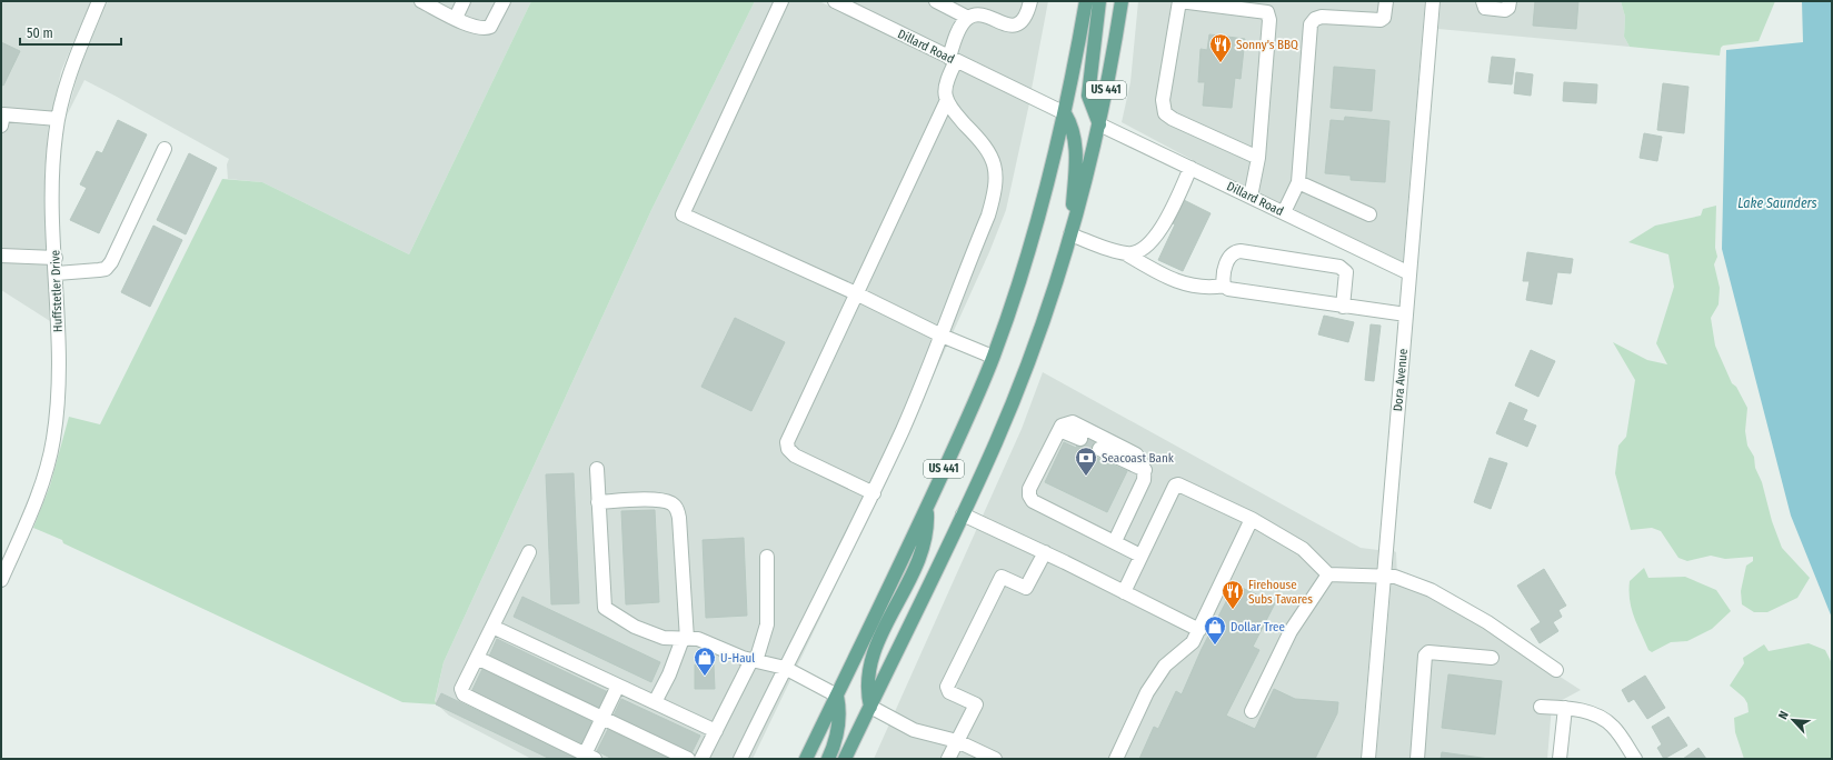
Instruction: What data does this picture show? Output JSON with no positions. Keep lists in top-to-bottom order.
{
  "streets": {
    "main road": ["US 441"],
    "street": ["Dillard Road", "Huffstetler Drive", "Dora Avenue"]
  },
  "crossings": [
    ["Dillard Road", "US 441"],
    ["Dillard Road", "Dora Avenue"]
  ],
  "water": ["Lake Saunders"],
  "places": {
    "restaurant": ["Sonny's BBQ", "Firehouse Subs Tavares"],
    "bank": ["Seacoast Bank"],
    "shop": ["Dollar Tree", "U-Haul"]
  },
  "scale_bar": "50 m",
  "north": "top left"
}
